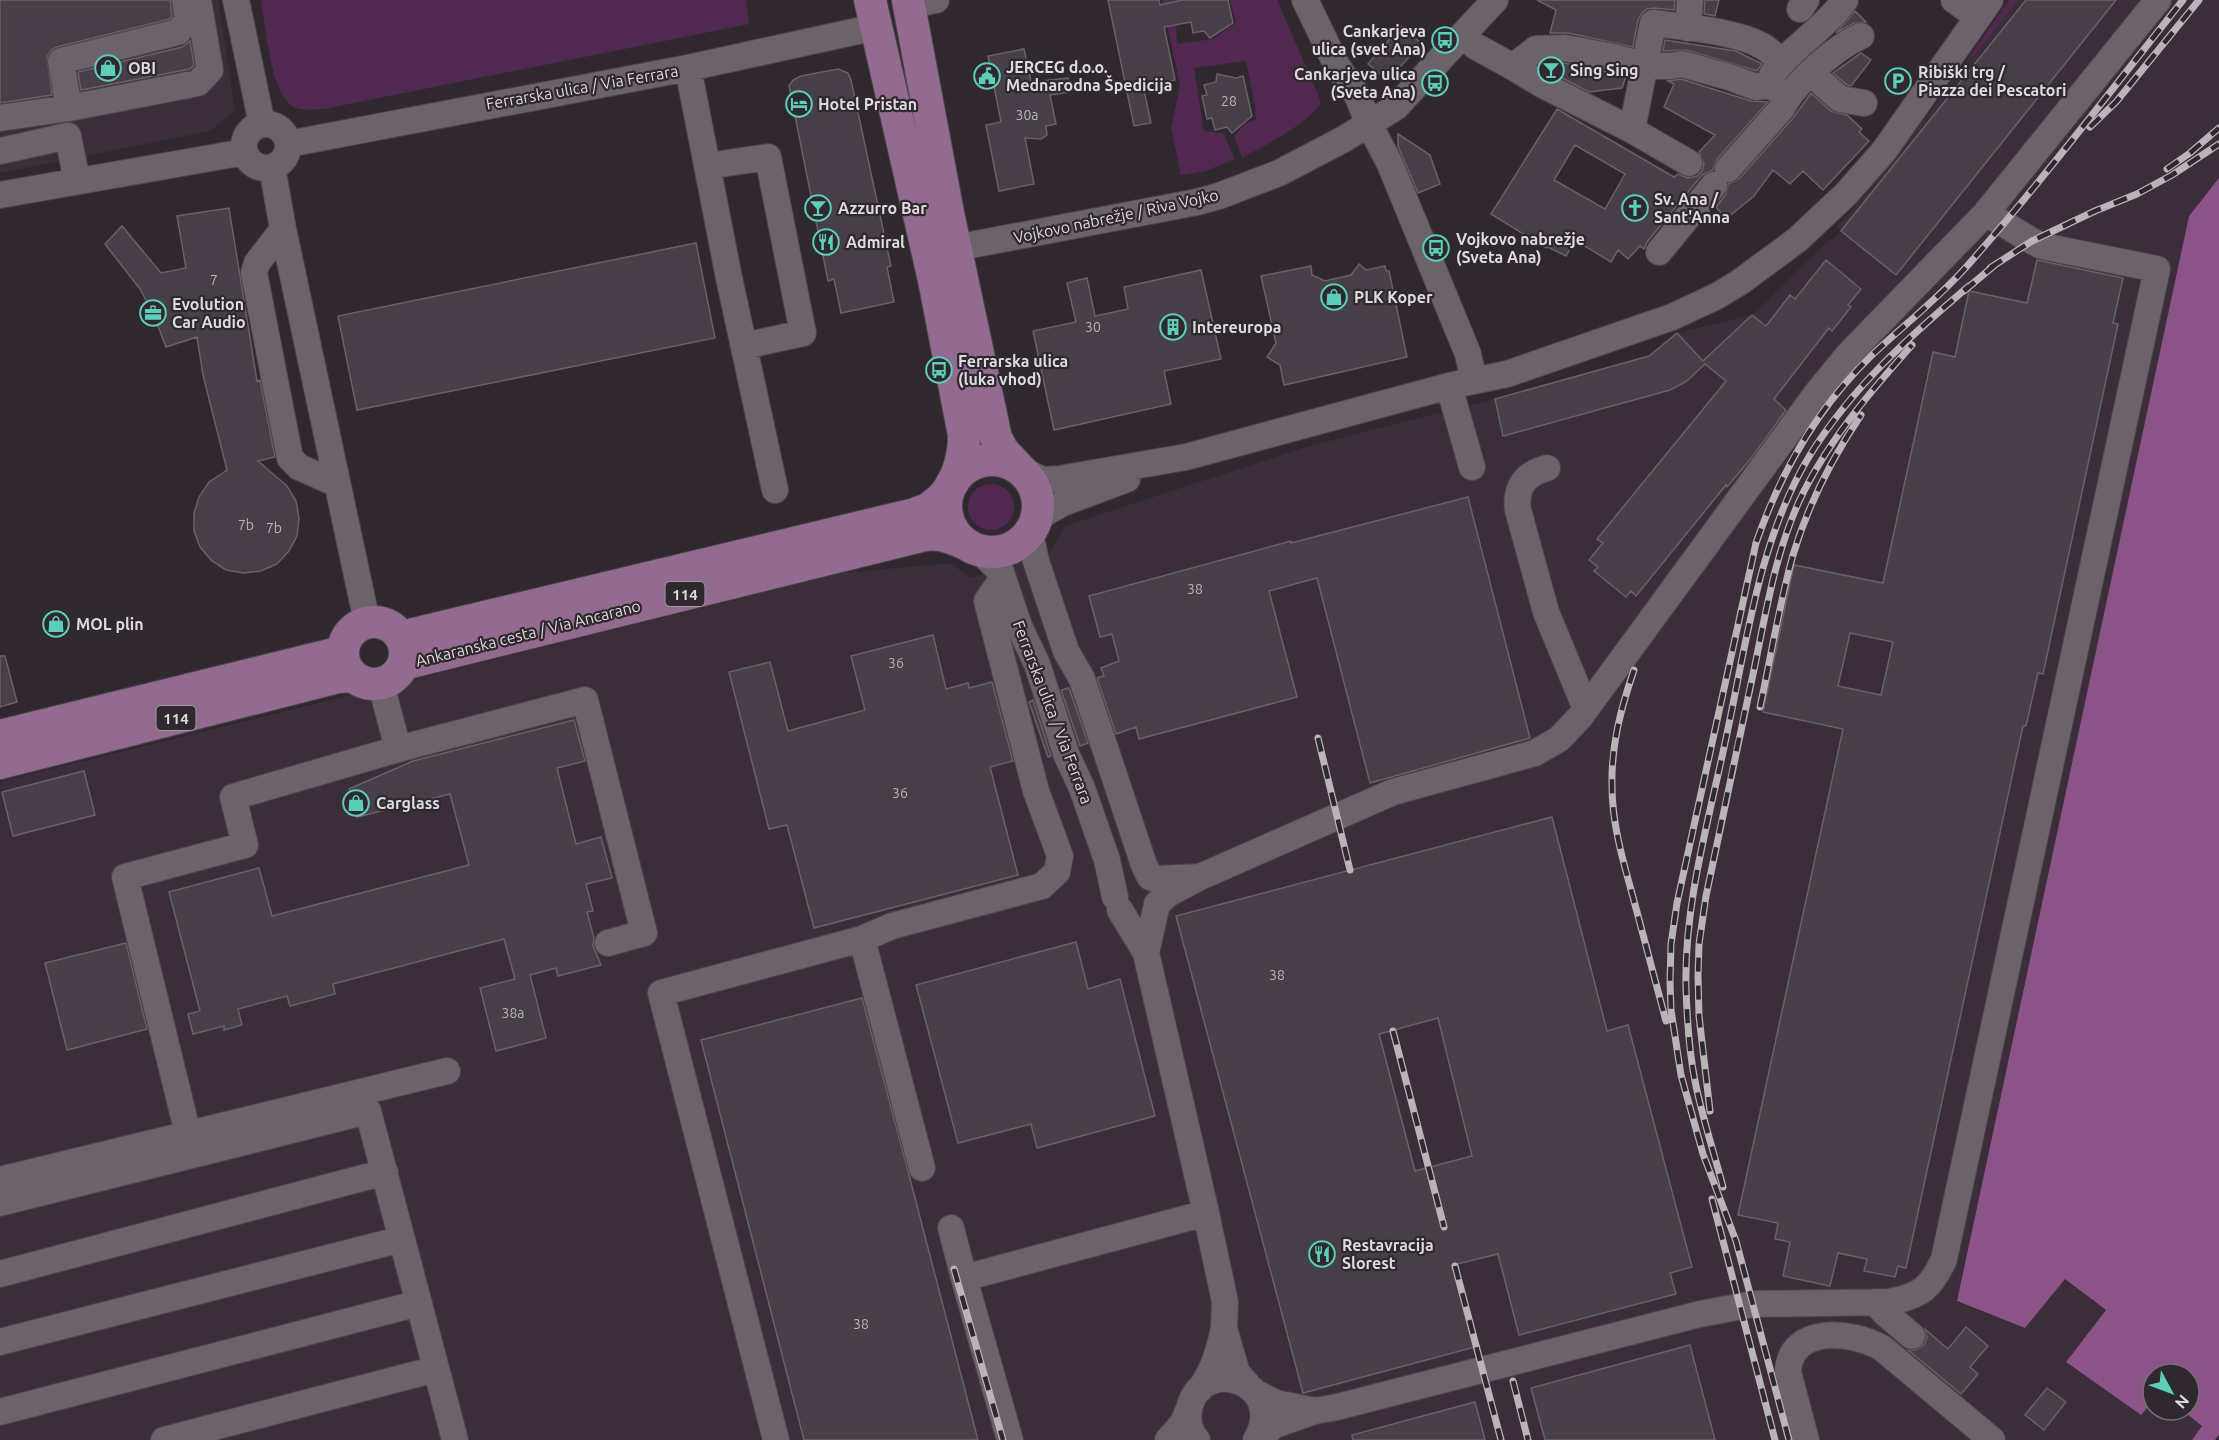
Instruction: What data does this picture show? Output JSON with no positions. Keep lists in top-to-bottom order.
{
  "streets": {
    "main road": ["Ferrarska ulica / Via Ferrara", "114", "Ankaranska cesta / Via Ancarano"],
    "street": ["Vojkovo nabrežje / Riva Vojko"]
  },
  "crossings": [
    ["Ferrarska ulica / Via Ferrara", "114"],
    ["Ferrarska ulica / Via Ferrara", "Ankaranska cesta / Via Ancarano"],
    ["114", "Ankaranska cesta / Via Ancarano"]
  ],
  "places": {
    "bus stop": [
      "Cankarjeva ulica (svet Ana)",
      "Cankarjeva ulica (Sveta Ana)",
      "Vojkovo nabrežje (Sveta Ana)",
      "Ferrarska ulica (luka vhod)"
    ],
    "shop": [
      "OBI",
      "PLK Koper",
      "MOL plin",
      "Carglass"
    ],
    "bar": ["Sing Sing", "Azzurro Bar"],
    "public building": ["JERCEG d.o.o. Mednarodna Špedicija"],
    "parking": ["Ribiški trg / Piazza dei Pescatori"],
    "hotel": ["Hotel Pristan"],
    "church": ["Sv. Ana / Sant'Anna"],
    "restaurant": ["Admiral", "Restavracija Slorest"],
    "office": ["Evolution Car Audio"],
    "building": ["Intereuropa"]
  },
  "house_numbers": [
    "28",
    "30a",
    "7",
    "30",
    "7b",
    "7b",
    "38",
    "36",
    "36",
    "38",
    "38a",
    "38"
  ],
  "north": "bottom right"
}
